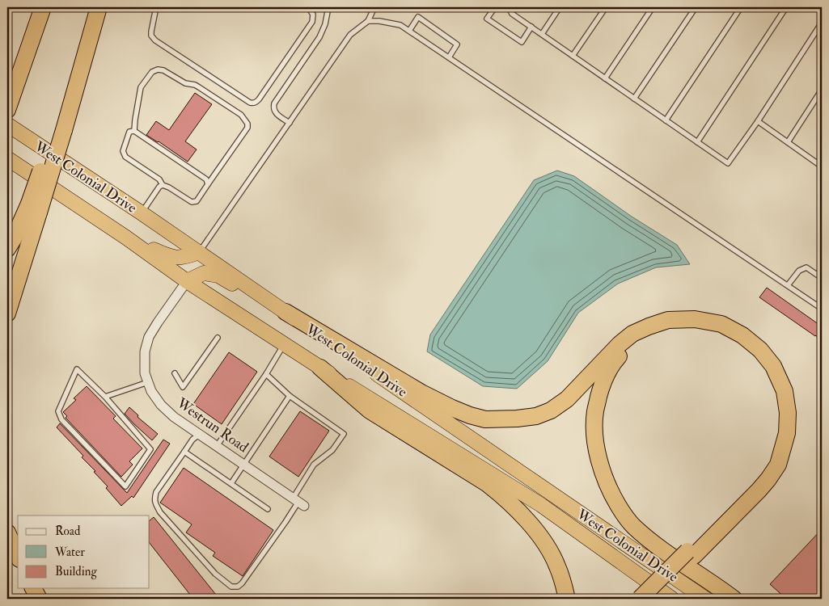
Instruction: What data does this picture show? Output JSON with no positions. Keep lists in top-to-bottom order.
{
  "streets": {
    "highway": ["West Colonial Drive"],
    "street": ["Westrun Road"]
  },
  "crossings": [
    ["West Colonial Drive", "Westrun Road"]
  ],
  "legend": ["Road", "Water", "Building"]
}
